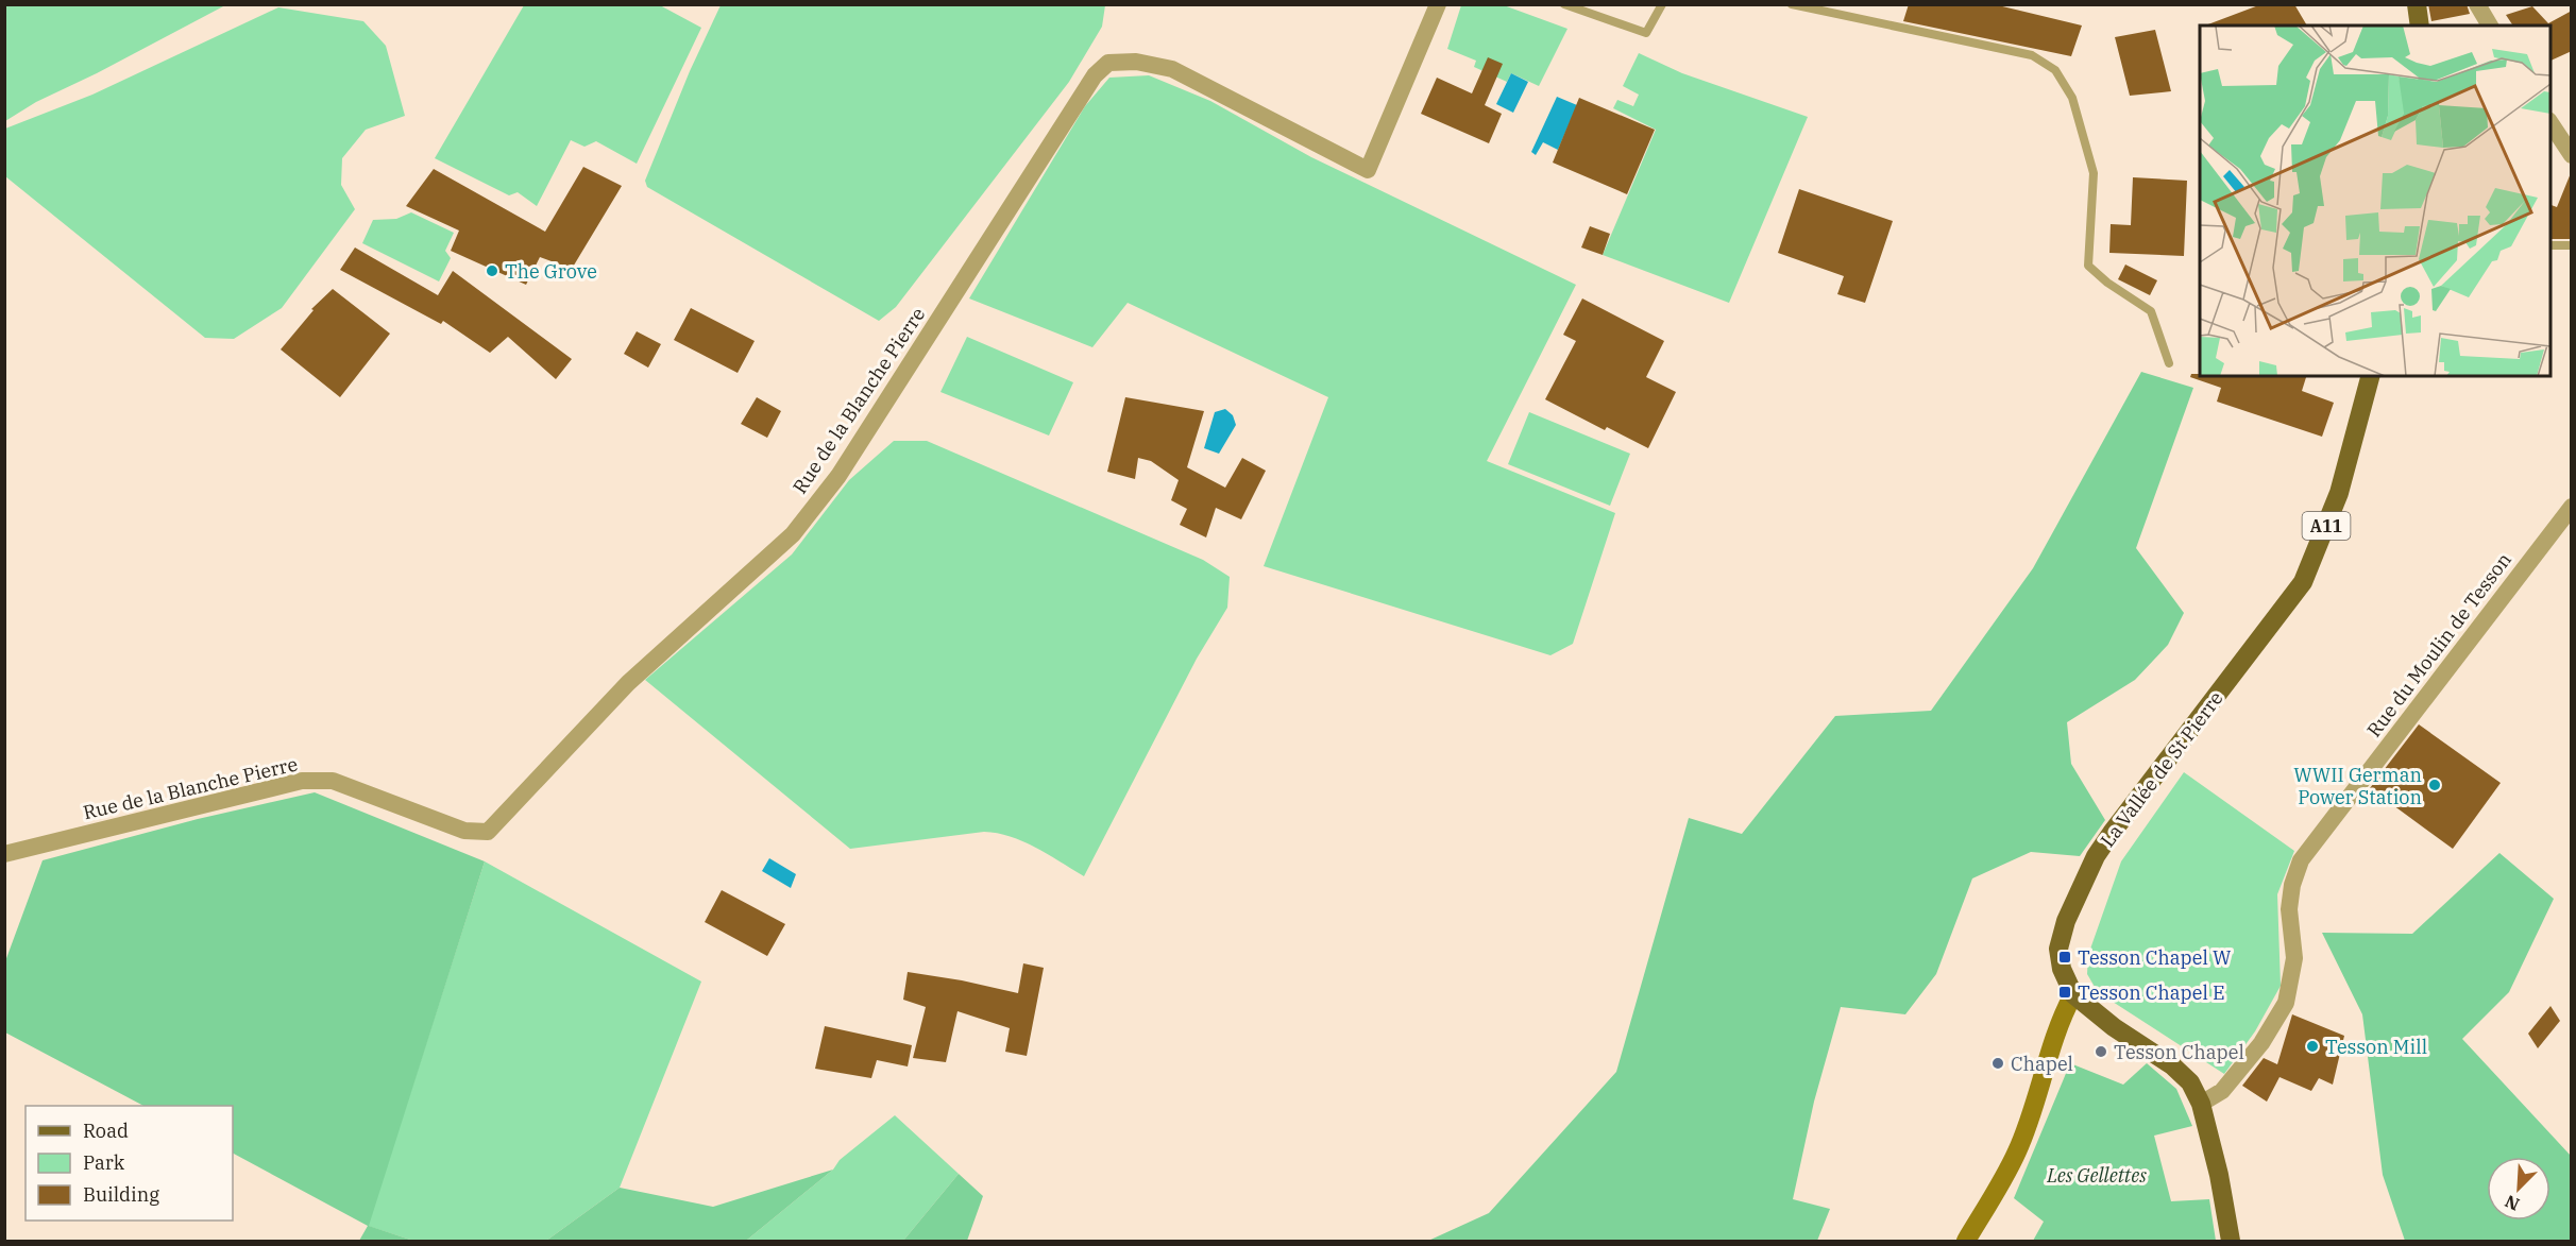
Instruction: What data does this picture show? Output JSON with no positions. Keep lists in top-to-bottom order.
{
  "streets": {
    "main road": ["A11", "La Vallée de St Pierre"],
    "street": ["Rue de la Blanche Pierre", "Rue du Moulin de Tesson"]
  },
  "crossings": [
    ["Rue du Moulin de Tesson", "La Vallée de St Pierre"]
  ],
  "parks": ["Les Gellettes"],
  "places": {
    "other": [
      "The Grove",
      "WWII German Power Station",
      "Tesson Mill",
      "Tesson Chapel",
      "Chapel"
    ],
    "transit": ["Tesson Chapel W", "Tesson Chapel E"]
  },
  "legend": ["Road", "Park", "Building"],
  "north": "bottom left"
}
